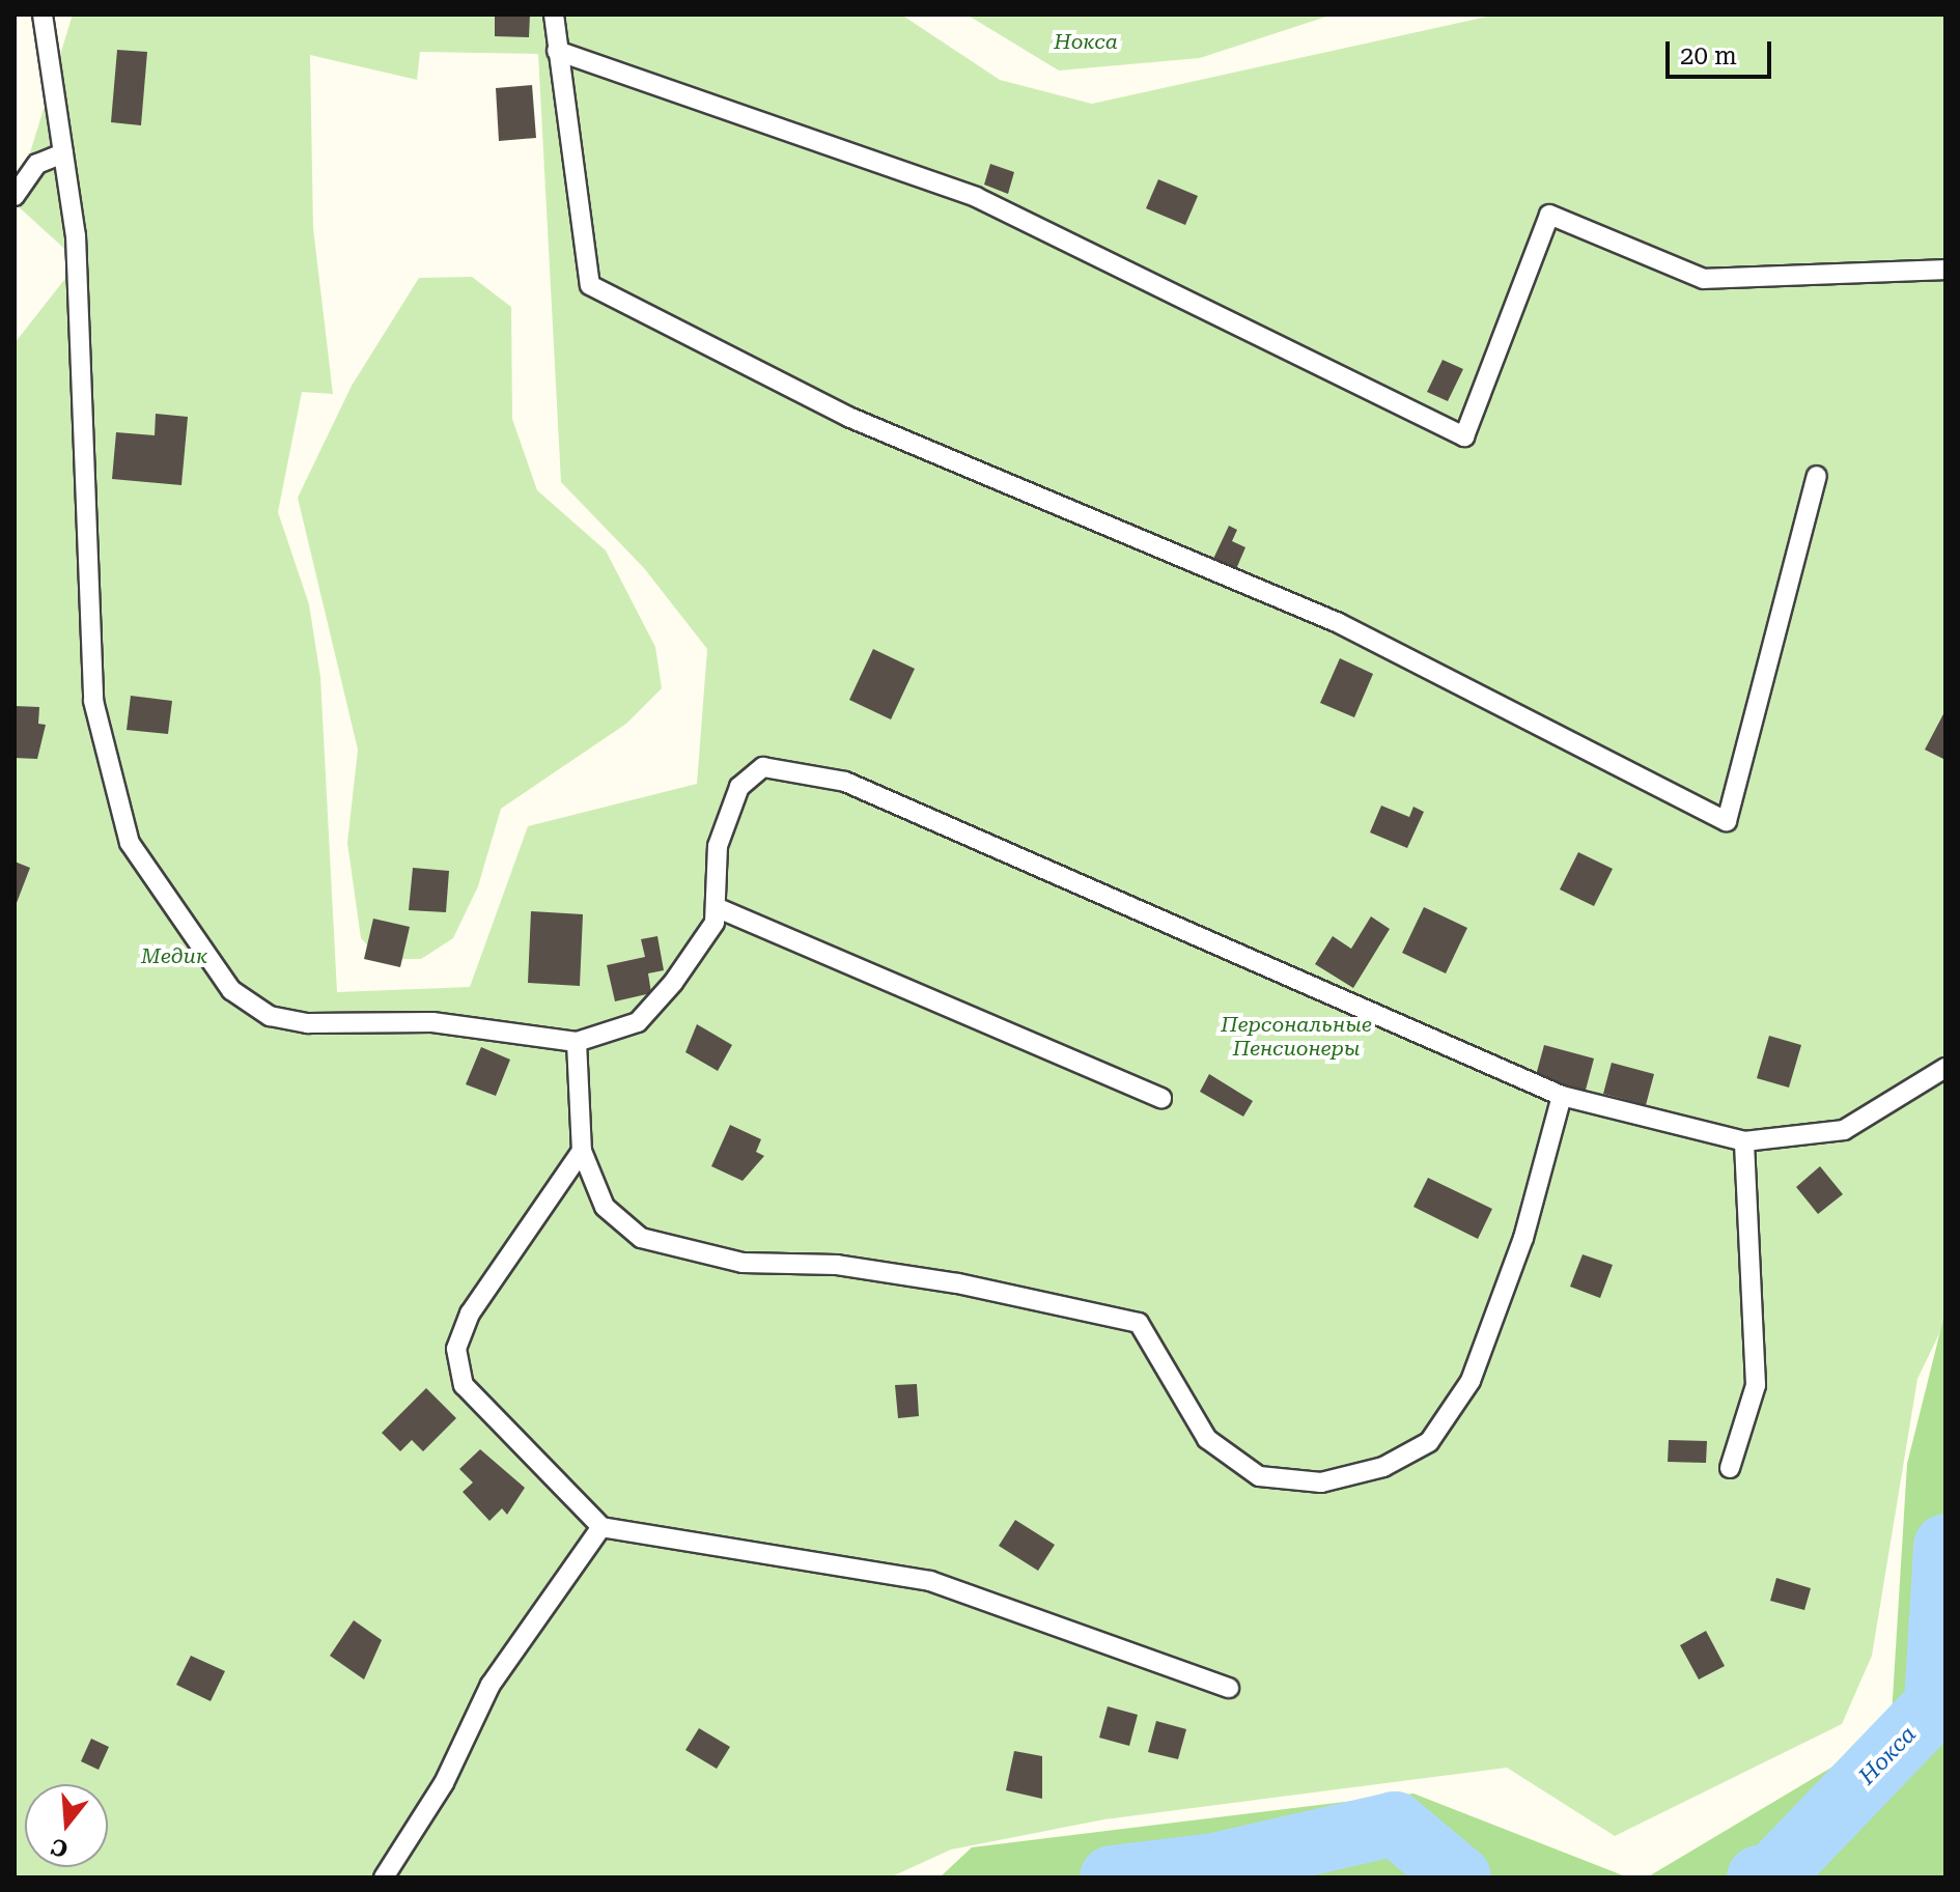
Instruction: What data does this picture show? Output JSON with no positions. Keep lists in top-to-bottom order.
{
  "water": ["Нокса"],
  "parks": ["Нокса", "Медик", "Персональные Пенсионеры"],
  "scale_bar": "20 m",
  "north": "bottom"
}
